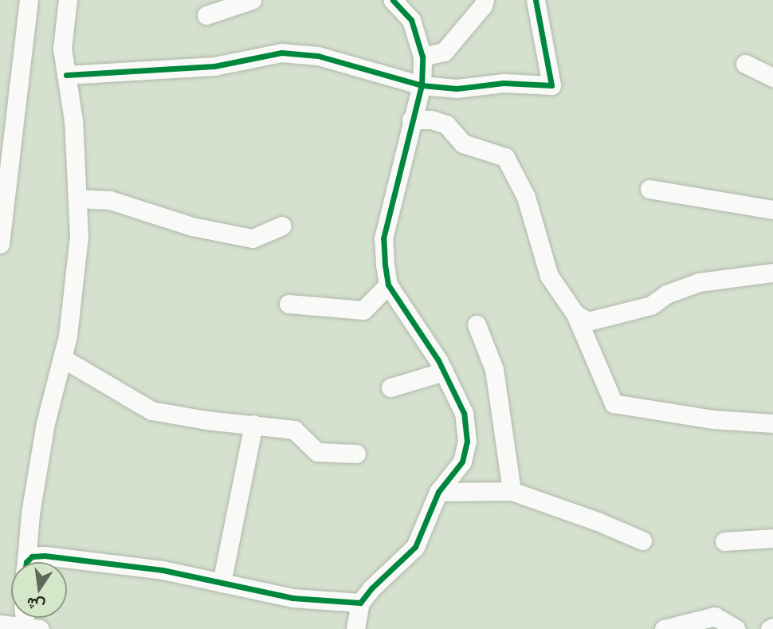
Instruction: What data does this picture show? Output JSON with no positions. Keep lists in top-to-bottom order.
{
  "north": "bottom"
}
